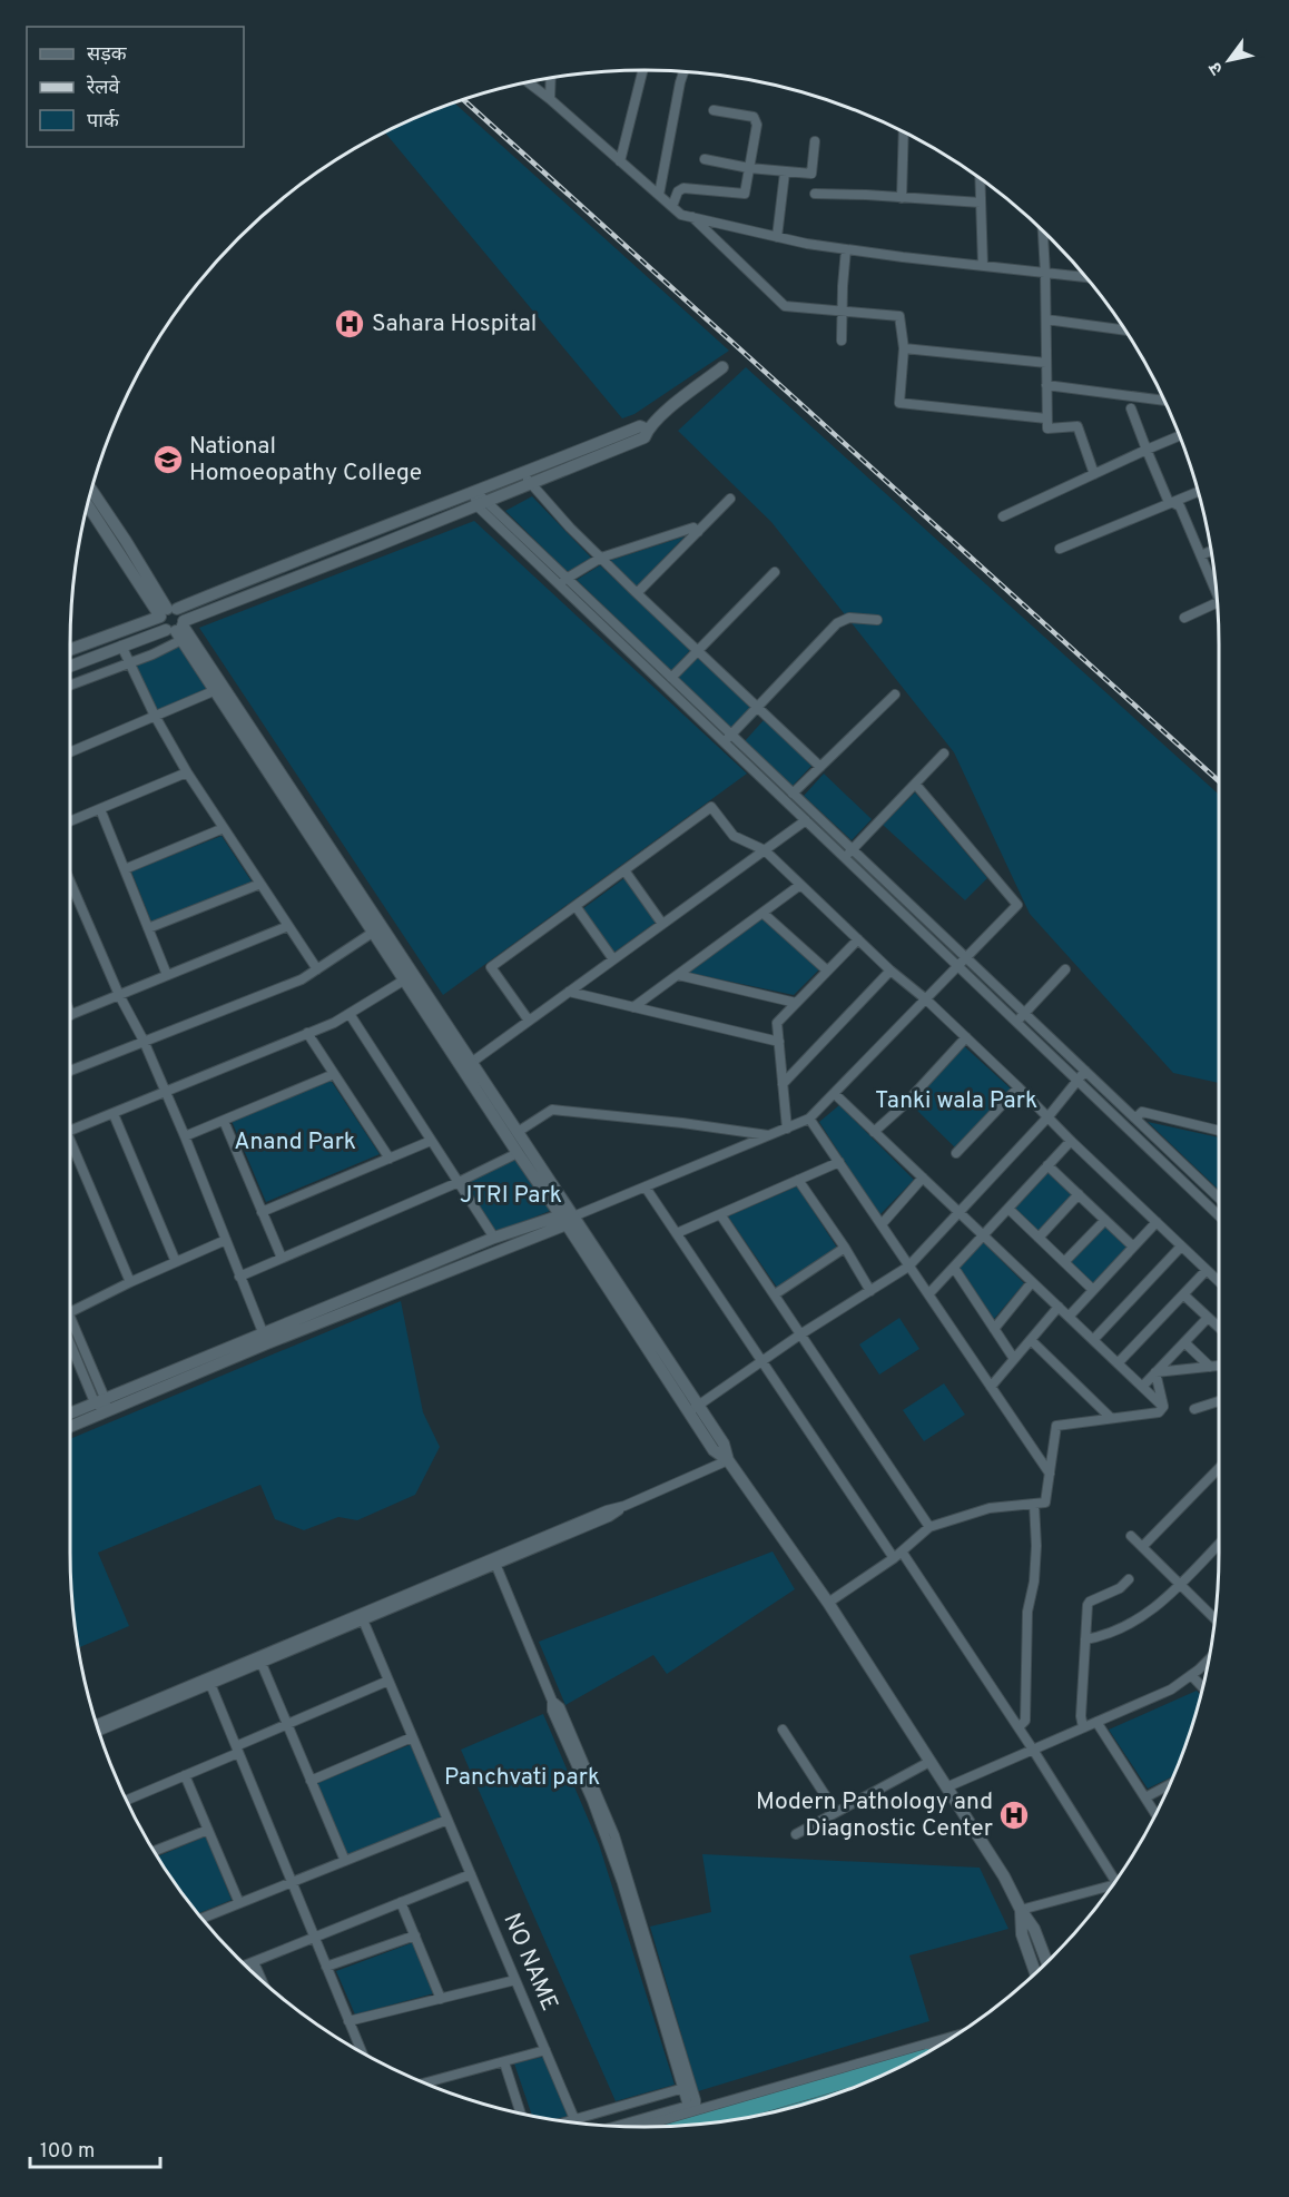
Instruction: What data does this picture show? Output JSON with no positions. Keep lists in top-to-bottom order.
{
  "streets": {
    "street": ["NO NAME"]
  },
  "parks": [
    "Tanki wala Park",
    "Anand Park",
    "JTRI Park",
    "Panchvati park"
  ],
  "places": {
    "hospital": ["Sahara Hospital", "Modern Pathology and Diagnostic Center"],
    "school or university": ["National Homoeopathy College"]
  },
  "legend": ["सड़क", "रेलवे", "पार्क"],
  "scale_bar": "100 m",
  "north": "bottom left"
}
